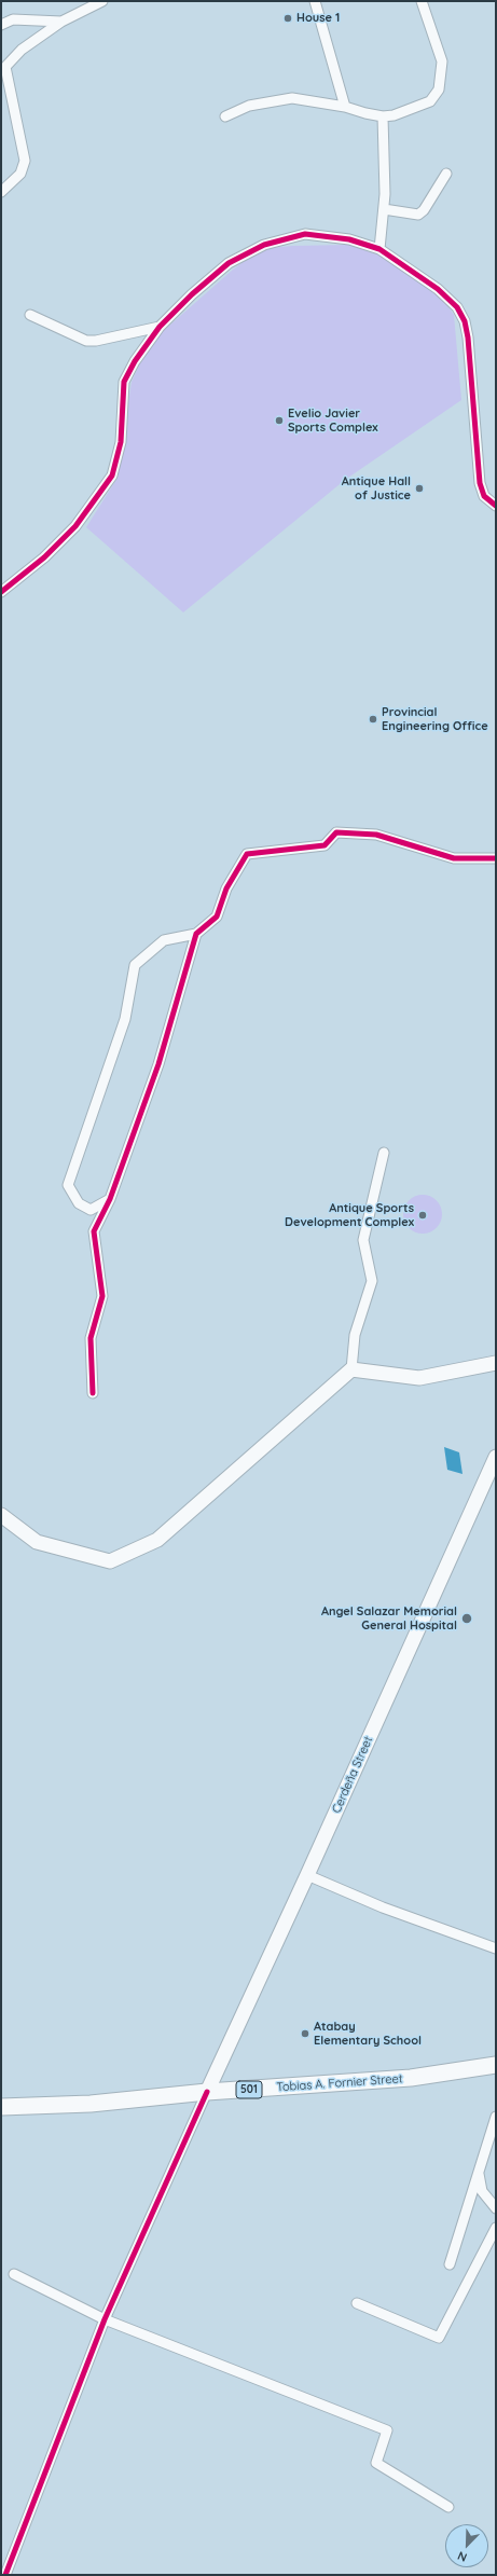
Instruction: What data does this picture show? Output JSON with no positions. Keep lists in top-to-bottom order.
{
  "streets": {
    "main road": ["Cerdeña Street", "Tobias A. Fornier Street", "501"]
  },
  "crossings": [
    ["Cerdeña Street", "Tobias A. Fornier Street"]
  ],
  "places": [
    "House 1",
    "Evelio Javier Sports Complex",
    "Antique Hall of Justice",
    "Provincial Engineering Office",
    "Antique Sports Development Complex",
    "Angel Salazar Memorial General Hospital",
    "Atabay Elementary School"
  ],
  "north": "bottom left"
}
